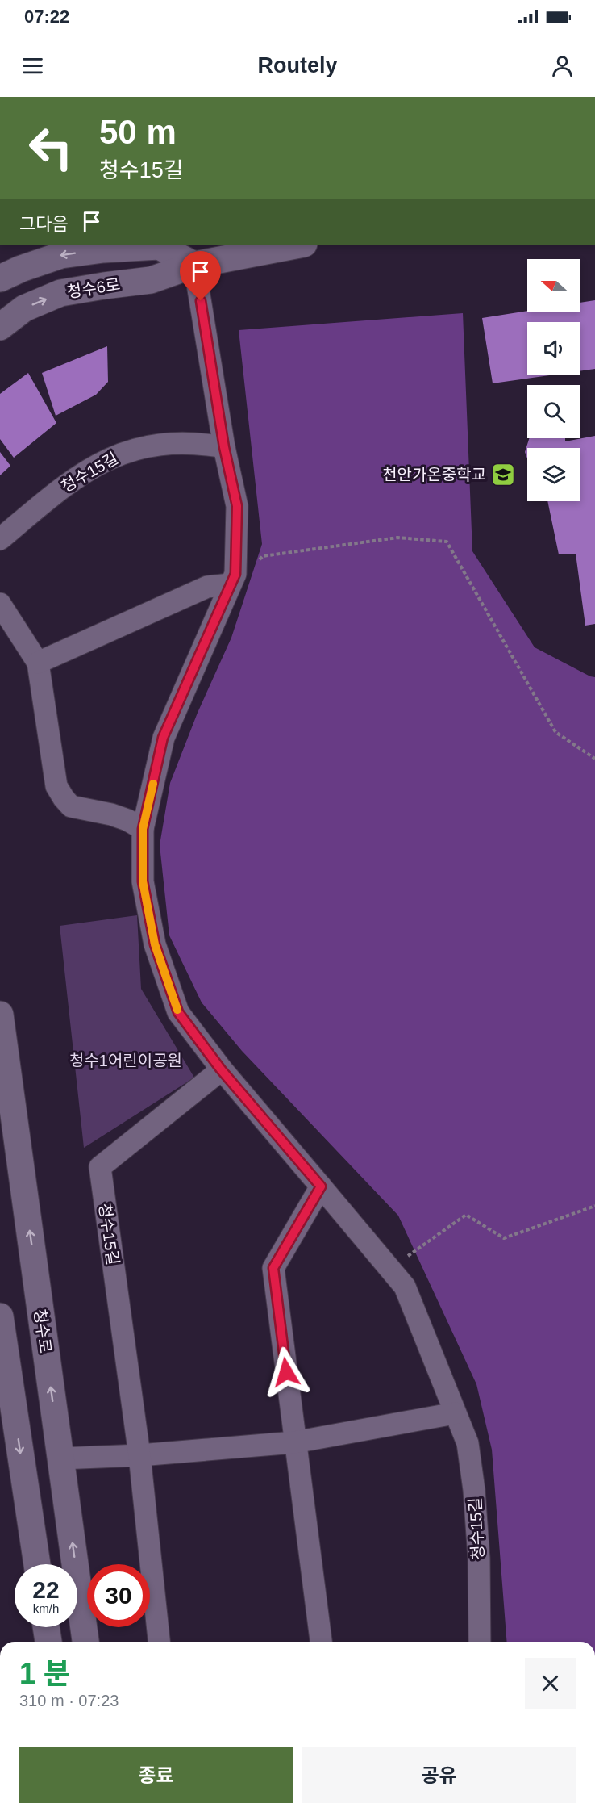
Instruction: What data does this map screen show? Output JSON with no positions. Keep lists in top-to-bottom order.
{
  "streets": {
    "street": ["청수6로", "청수15길", "청수로"]
  },
  "crossings": [
    ["청수6로", "청수15길"]
  ],
  "parks": ["청수1어린이공원"],
  "places": {
    "school or university": ["천안가온중학교"]
  },
  "north": "left",
  "page": {
    "status": "07:22",
    "header": "Routely",
    "turn": ["50 m", "청수15길"],
    "then": "그다음",
    "speed": "22 km/h",
    "limit": "30",
    "heading": ["1 분", "310 m · 07:23"],
    "buttons": ["종료", "공유"]
  }
}
